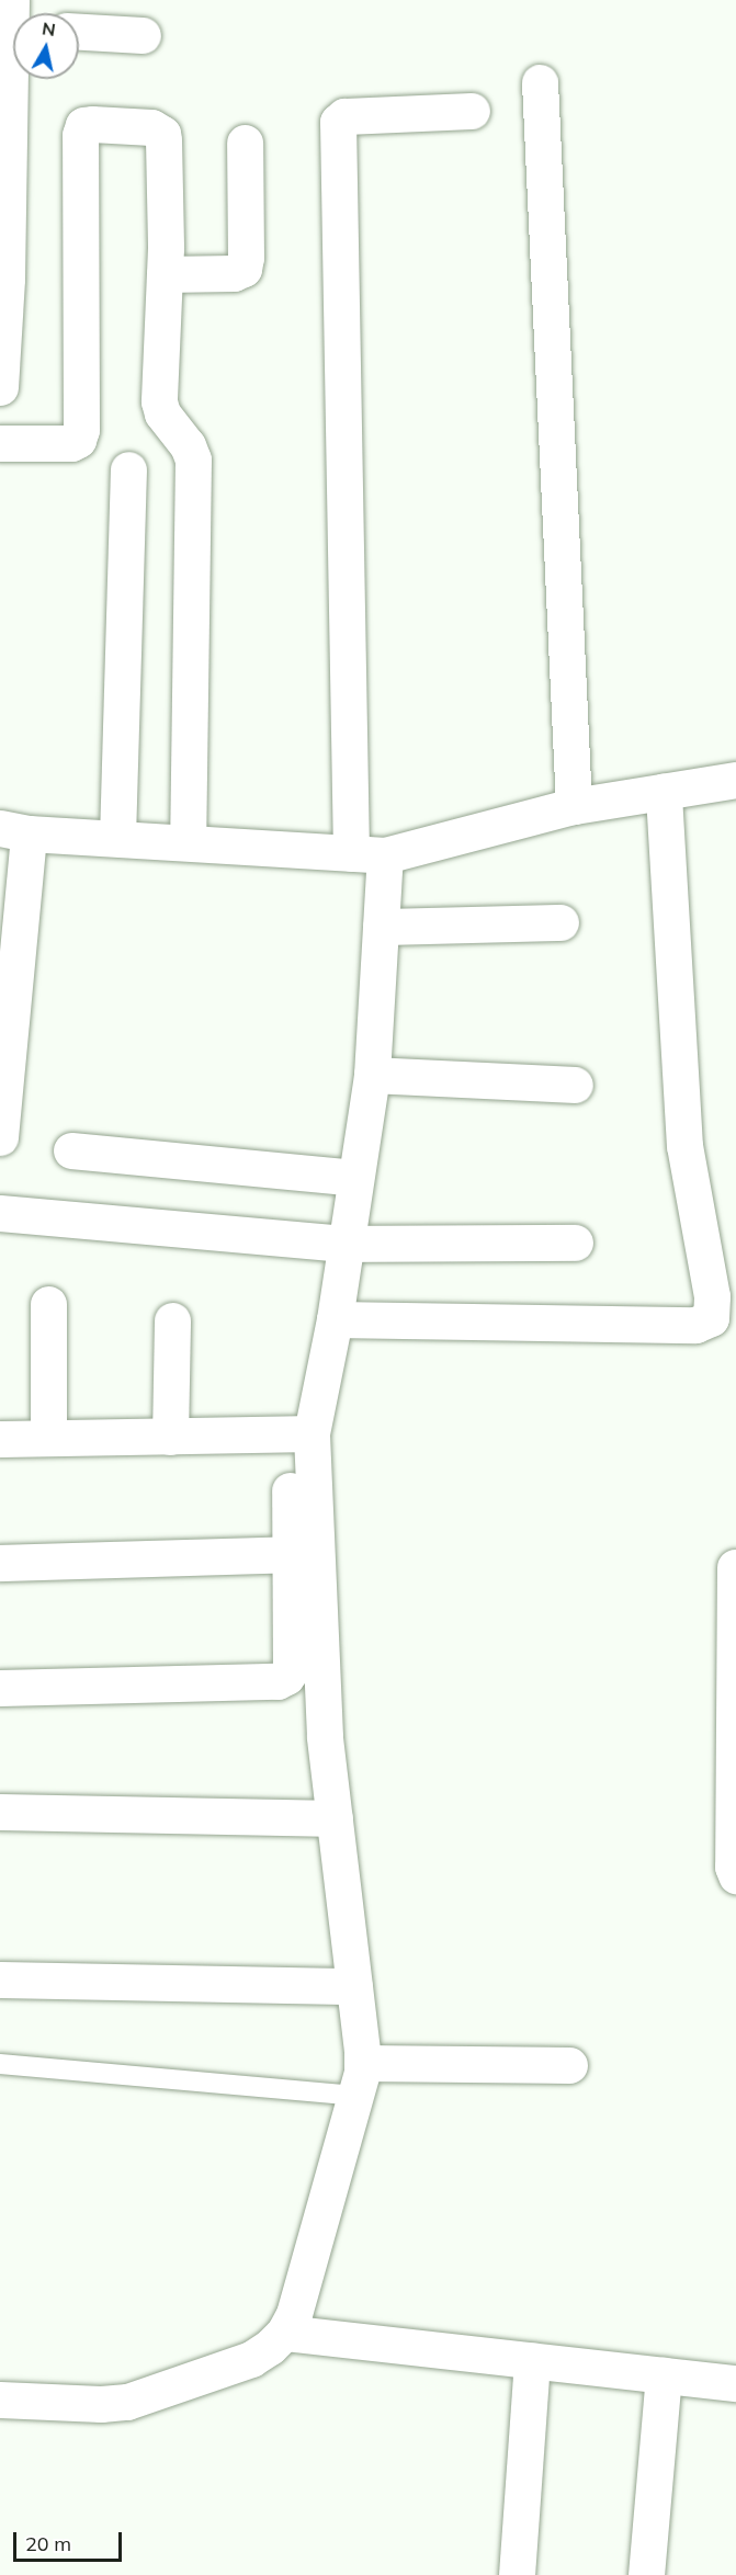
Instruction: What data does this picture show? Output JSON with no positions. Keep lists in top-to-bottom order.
{
  "scale_bar": "20 m",
  "north": "top"
}
